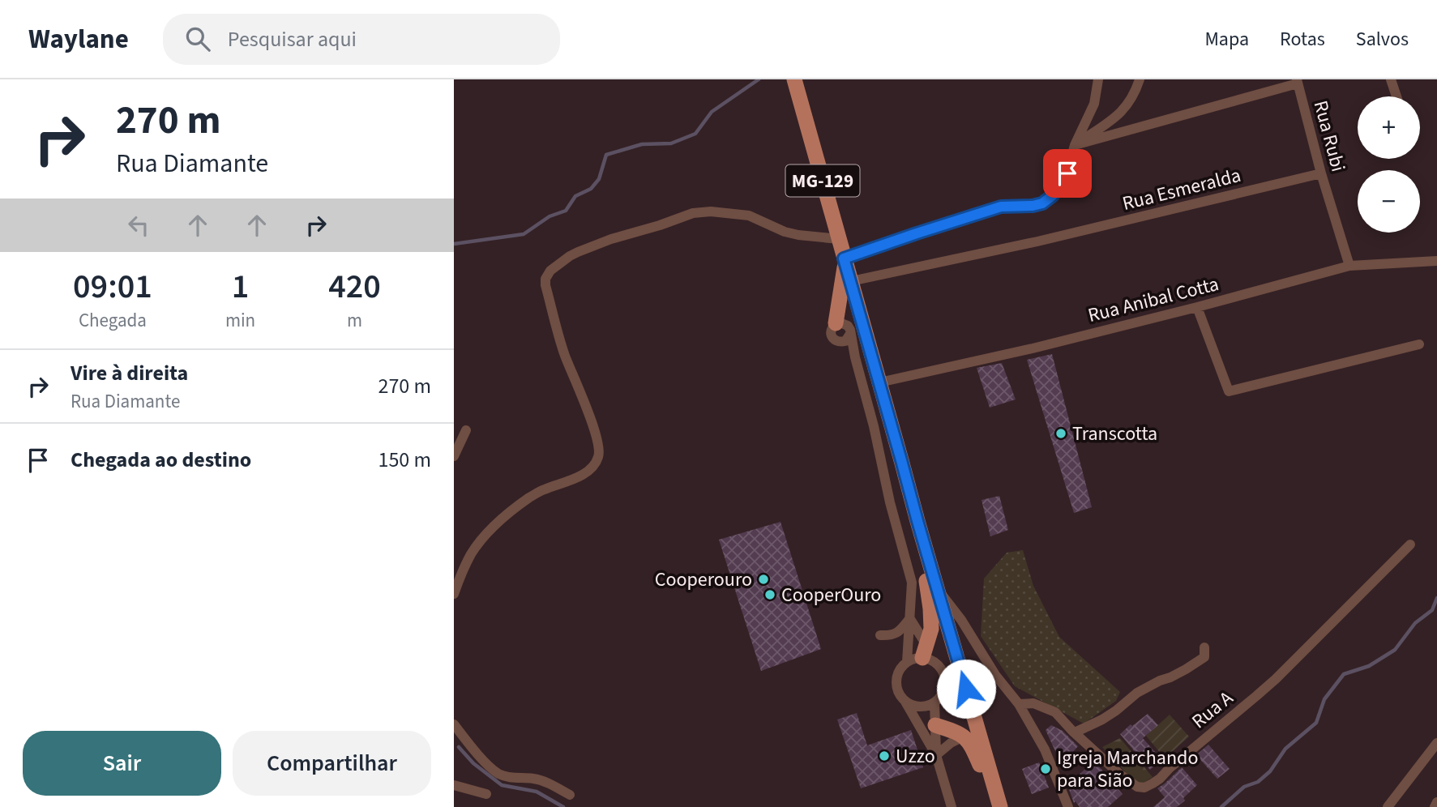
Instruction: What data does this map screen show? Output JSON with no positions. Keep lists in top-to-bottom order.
{
  "streets": {
    "main road": ["MG-129"],
    "street": [
      "Rua Rubi",
      "Rua Esmeralda",
      "Rua Anibal Cotta",
      "Rua A"
    ]
  },
  "crossings": [
    ["Rua Rubi", "Rua Esmeralda"],
    ["Rua Rubi", "Rua Anibal Cotta"],
    ["MG-129", "Rua Esmeralda"],
    ["MG-129", "Rua Anibal Cotta"]
  ],
  "places": [
    "Transcotta",
    "Cooperouro",
    "CooperOuro",
    "Uzzo",
    "Igreja Marchando para Sião"
  ],
  "page": {
    "header": "Waylane",
    "search": "Pesquisar aqui",
    "nav": ["Mapa", "Rotas", "Salvos"],
    "turn": ["270 m", "Rua Diamante"],
    "map_buttons": ["+", "−"],
    "eta": [
      "09:01",
      "Chegada",
      "1",
      "min",
      "420",
      "m"
    ],
    "list": [
      {
        "name": "Vire à direita",
        "note": "Rua Diamante",
        "value": "270 m"
      },
      {
        "name": "Chegada ao destino",
        "value": "150 m"
      }
    ],
    "buttons": ["Sair", "Compartilhar"]
  }
}
